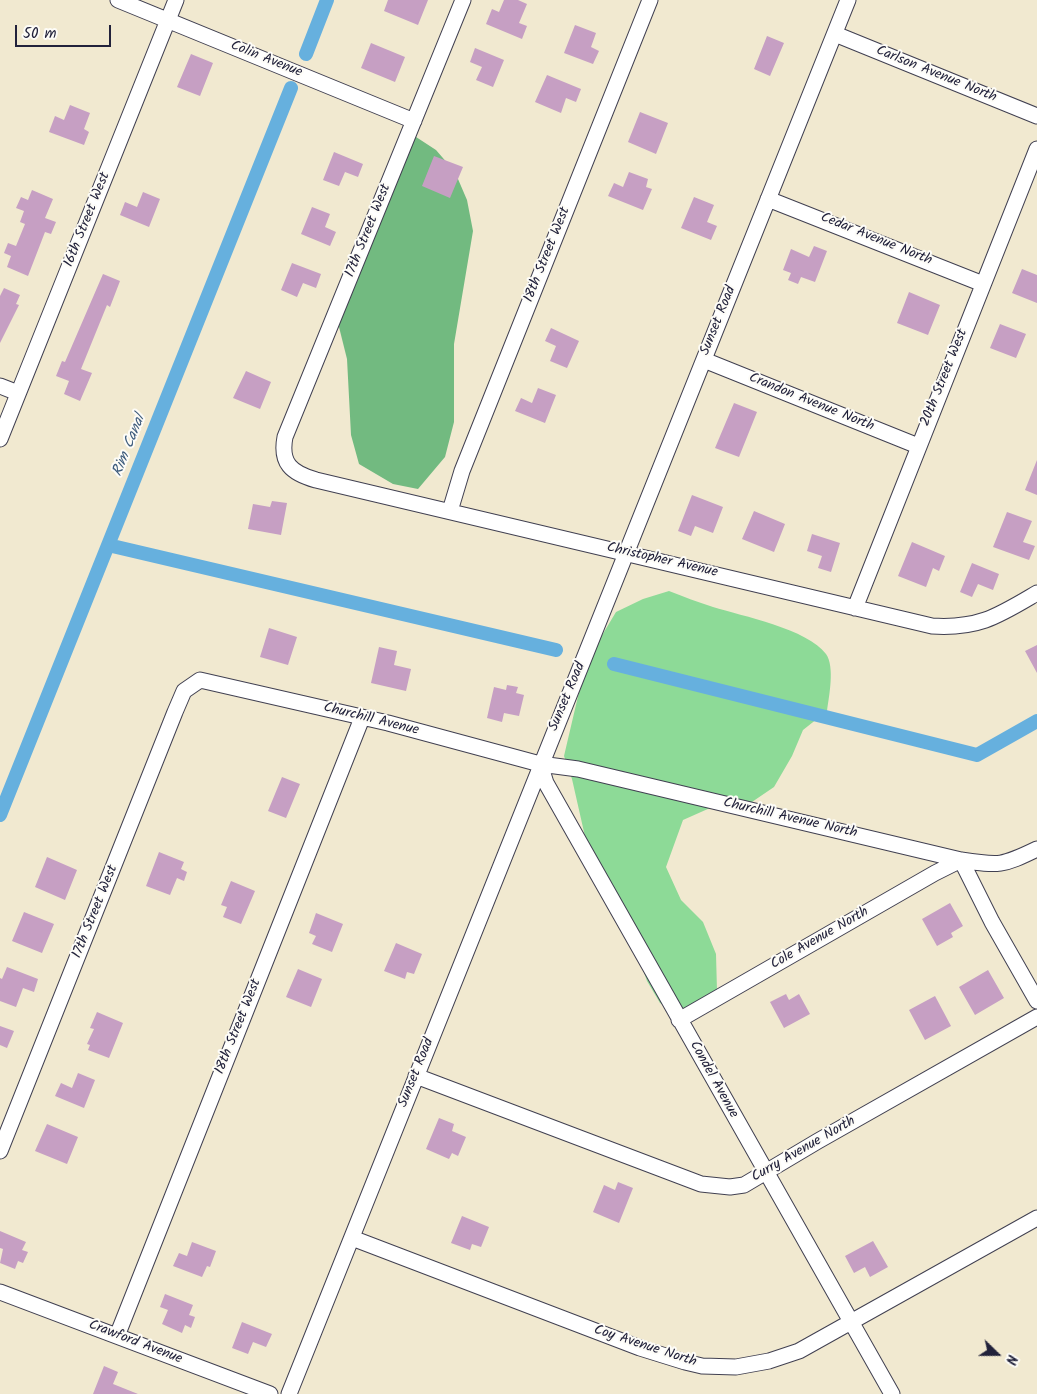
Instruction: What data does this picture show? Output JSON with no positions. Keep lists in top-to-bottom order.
{
  "streets": {
    "street": [
      "Colin Avenue",
      "Carlson Avenue North",
      "16th Street West",
      "17th Street West",
      "Cedar Avenue North",
      "18th Street West",
      "Sunset Road",
      "20th Street West",
      "Crandon Avenue North",
      "Christopher Avenue",
      "Churchill Avenue",
      "Churchill Avenue North",
      "Cole Avenue North",
      "Condel Avenue",
      "Curry Avenue North",
      "Crawford Avenue",
      "Coy Avenue North"
    ]
  },
  "crossings": [
    ["Colin Avenue", "16th Street West"],
    ["Colin Avenue", "17th Street West"],
    ["Carlson Avenue North", "Sunset Road"],
    ["17th Street West", "Christopher Avenue"],
    ["17th Street West", "Churchill Avenue"],
    ["Cedar Avenue North", "Sunset Road"],
    ["Cedar Avenue North", "20th Street West"],
    ["18th Street West", "Christopher Avenue"],
    ["18th Street West", "Churchill Avenue"],
    ["18th Street West", "Crawford Avenue"],
    ["Sunset Road", "Crandon Avenue North"],
    ["Sunset Road", "Christopher Avenue"],
    ["Sunset Road", "Churchill Avenue"],
    ["Sunset Road", "Churchill Avenue North"],
    ["Sunset Road", "Condel Avenue"],
    ["Sunset Road", "Curry Avenue North"],
    ["Sunset Road", "Coy Avenue North"],
    ["20th Street West", "Crandon Avenue North"],
    ["20th Street West", "Christopher Avenue"],
    ["Churchill Avenue", "Churchill Avenue North"],
    ["Churchill Avenue", "Condel Avenue"],
    ["Churchill Avenue North", "Cole Avenue North"],
    ["Churchill Avenue North", "Condel Avenue"],
    ["Cole Avenue North", "Condel Avenue"],
    ["Condel Avenue", "Curry Avenue North"],
    ["Condel Avenue", "Coy Avenue North"]
  ],
  "water": ["Rim Canal"],
  "scale_bar": "50 m",
  "north": "right"
}
